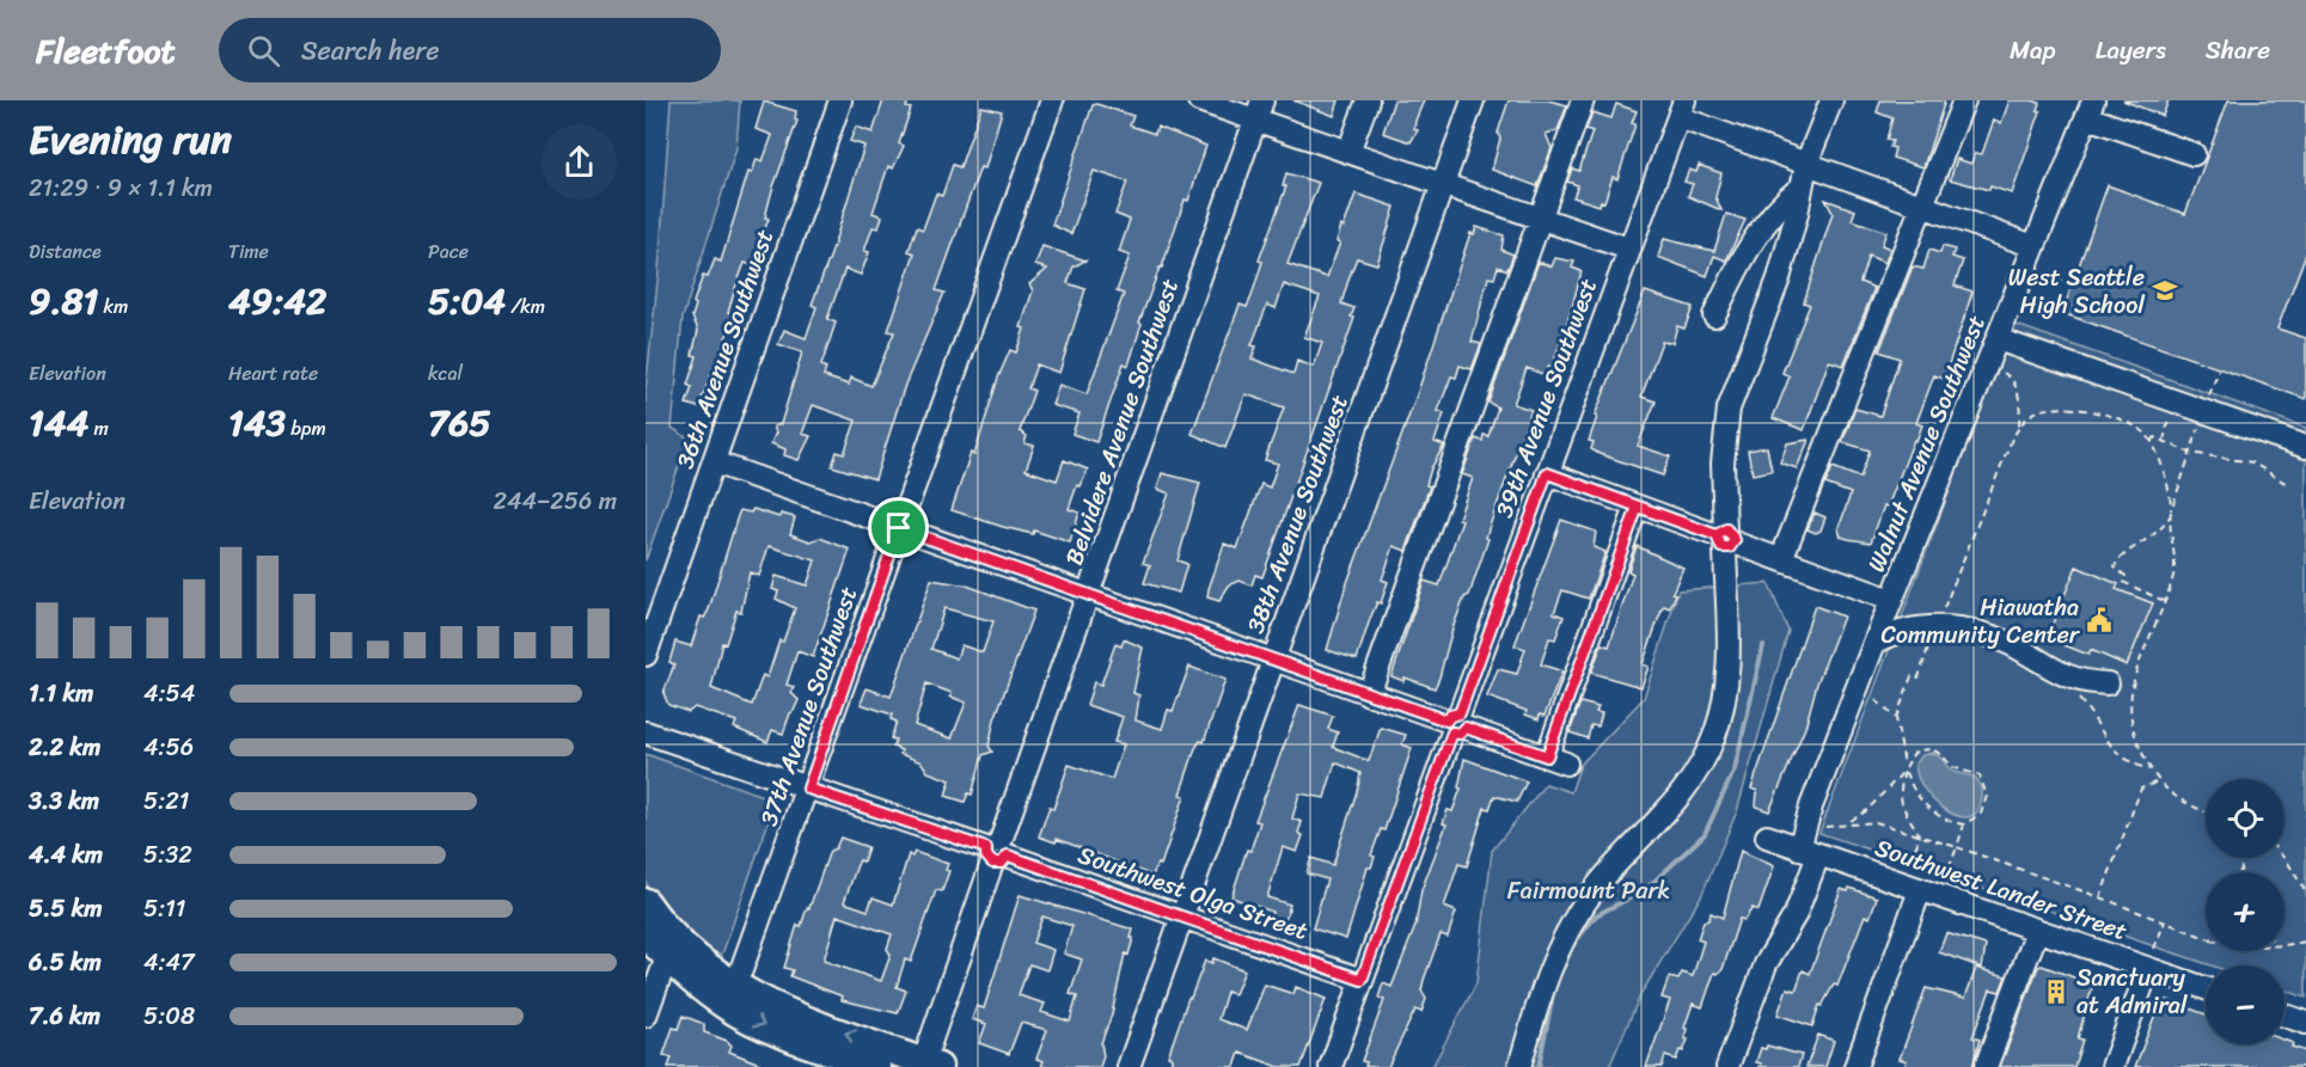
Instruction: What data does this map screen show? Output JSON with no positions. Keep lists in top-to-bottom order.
{
  "streets": {
    "street": [
      "36th Avenue Southwest",
      "39th Avenue Southwest",
      "Belvidere Avenue Southwest",
      "Walnut Avenue Southwest",
      "38th Avenue Southwest",
      "37th Avenue Southwest",
      "Southwest Lander Street",
      "Southwest Olga Street"
    ]
  },
  "crossings": [
    ["39th Avenue Southwest", "Southwest Olga Street"],
    ["Belvidere Avenue Southwest", "Southwest Olga Street"],
    ["Walnut Avenue Southwest", "Southwest Lander Street"],
    ["38th Avenue Southwest", "Southwest Olga Street"],
    ["37th Avenue Southwest", "Southwest Olga Street"]
  ],
  "parks": ["Fairmount Park"],
  "places": {
    "school or university": ["West Seattle High School"],
    "public building": ["Hiawatha Community Center"],
    "building": ["Sanctuary at Admiral"]
  },
  "page": {
    "header": "Fleetfoot",
    "search": "Search here",
    "nav": ["Map", "Layers", "Share"],
    "heading": ["Evening run", "21:29 · 9 × 1.1 km"],
    "stats": [
      ["Distance", "9.81 km"],
      ["Time", "49:42"],
      ["Pace", "5:04 /km"],
      ["Elevation", "144 m"],
      ["Heart rate", "143 bpm"],
      ["kcal", "765"]
    ],
    "chart": ["Elevation", "244–256 m"],
    "list": [
      {
        "name": "1.1 km",
        "note": "4:54"
      },
      {
        "name": "2.2 km",
        "note": "4:56"
      },
      {
        "name": "3.3 km",
        "note": "5:21"
      },
      {
        "name": "4.4 km",
        "note": "5:32"
      },
      {
        "name": "5.5 km",
        "note": "5:11"
      },
      {
        "name": "6.5 km",
        "note": "4:47"
      },
      {
        "name": "7.6 km",
        "note": "5:08"
      }
    ],
    "map_buttons": ["+", "−"]
  }
}
